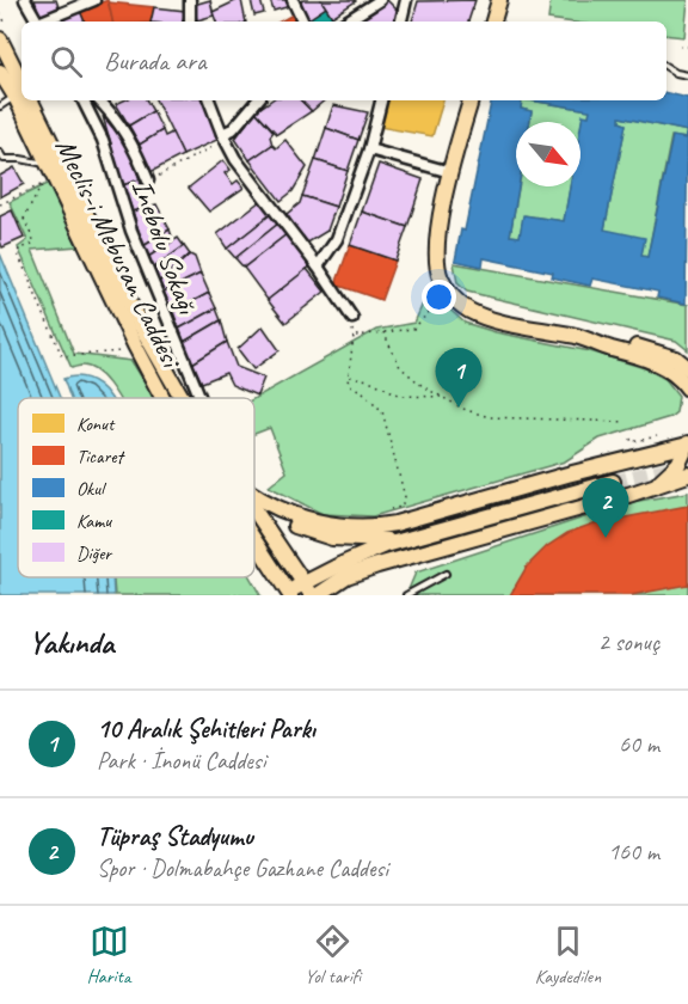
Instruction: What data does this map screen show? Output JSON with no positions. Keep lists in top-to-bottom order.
{
  "streets": {
    "main road": ["Meclis-i Mebusan Caddesi"],
    "street": ["Inebolu Sokağı"]
  },
  "legend": [
    "Konut",
    "Ticaret",
    "Okul",
    "Kamu",
    "Diğer"
  ],
  "north": "bottom right",
  "page": {
    "search": "Burada ara",
    "pins": ["1", "2"],
    "heading": ["Yakında", "2 sonuç"],
    "list": [
      {
        "mark": "1",
        "name": "10 Aralık Şehitleri Parkı",
        "note": "Park · İnonü Caddesi",
        "value": "60 m"
      },
      {
        "mark": "2",
        "name": "Tüpraş Stadyumu",
        "note": "Spor · Dolmabahçe Gazhane Caddesi",
        "value": "160 m"
      }
    ],
    "nav": ["Harita", "Yol tarifi", "Kaydedilen"]
  }
}
